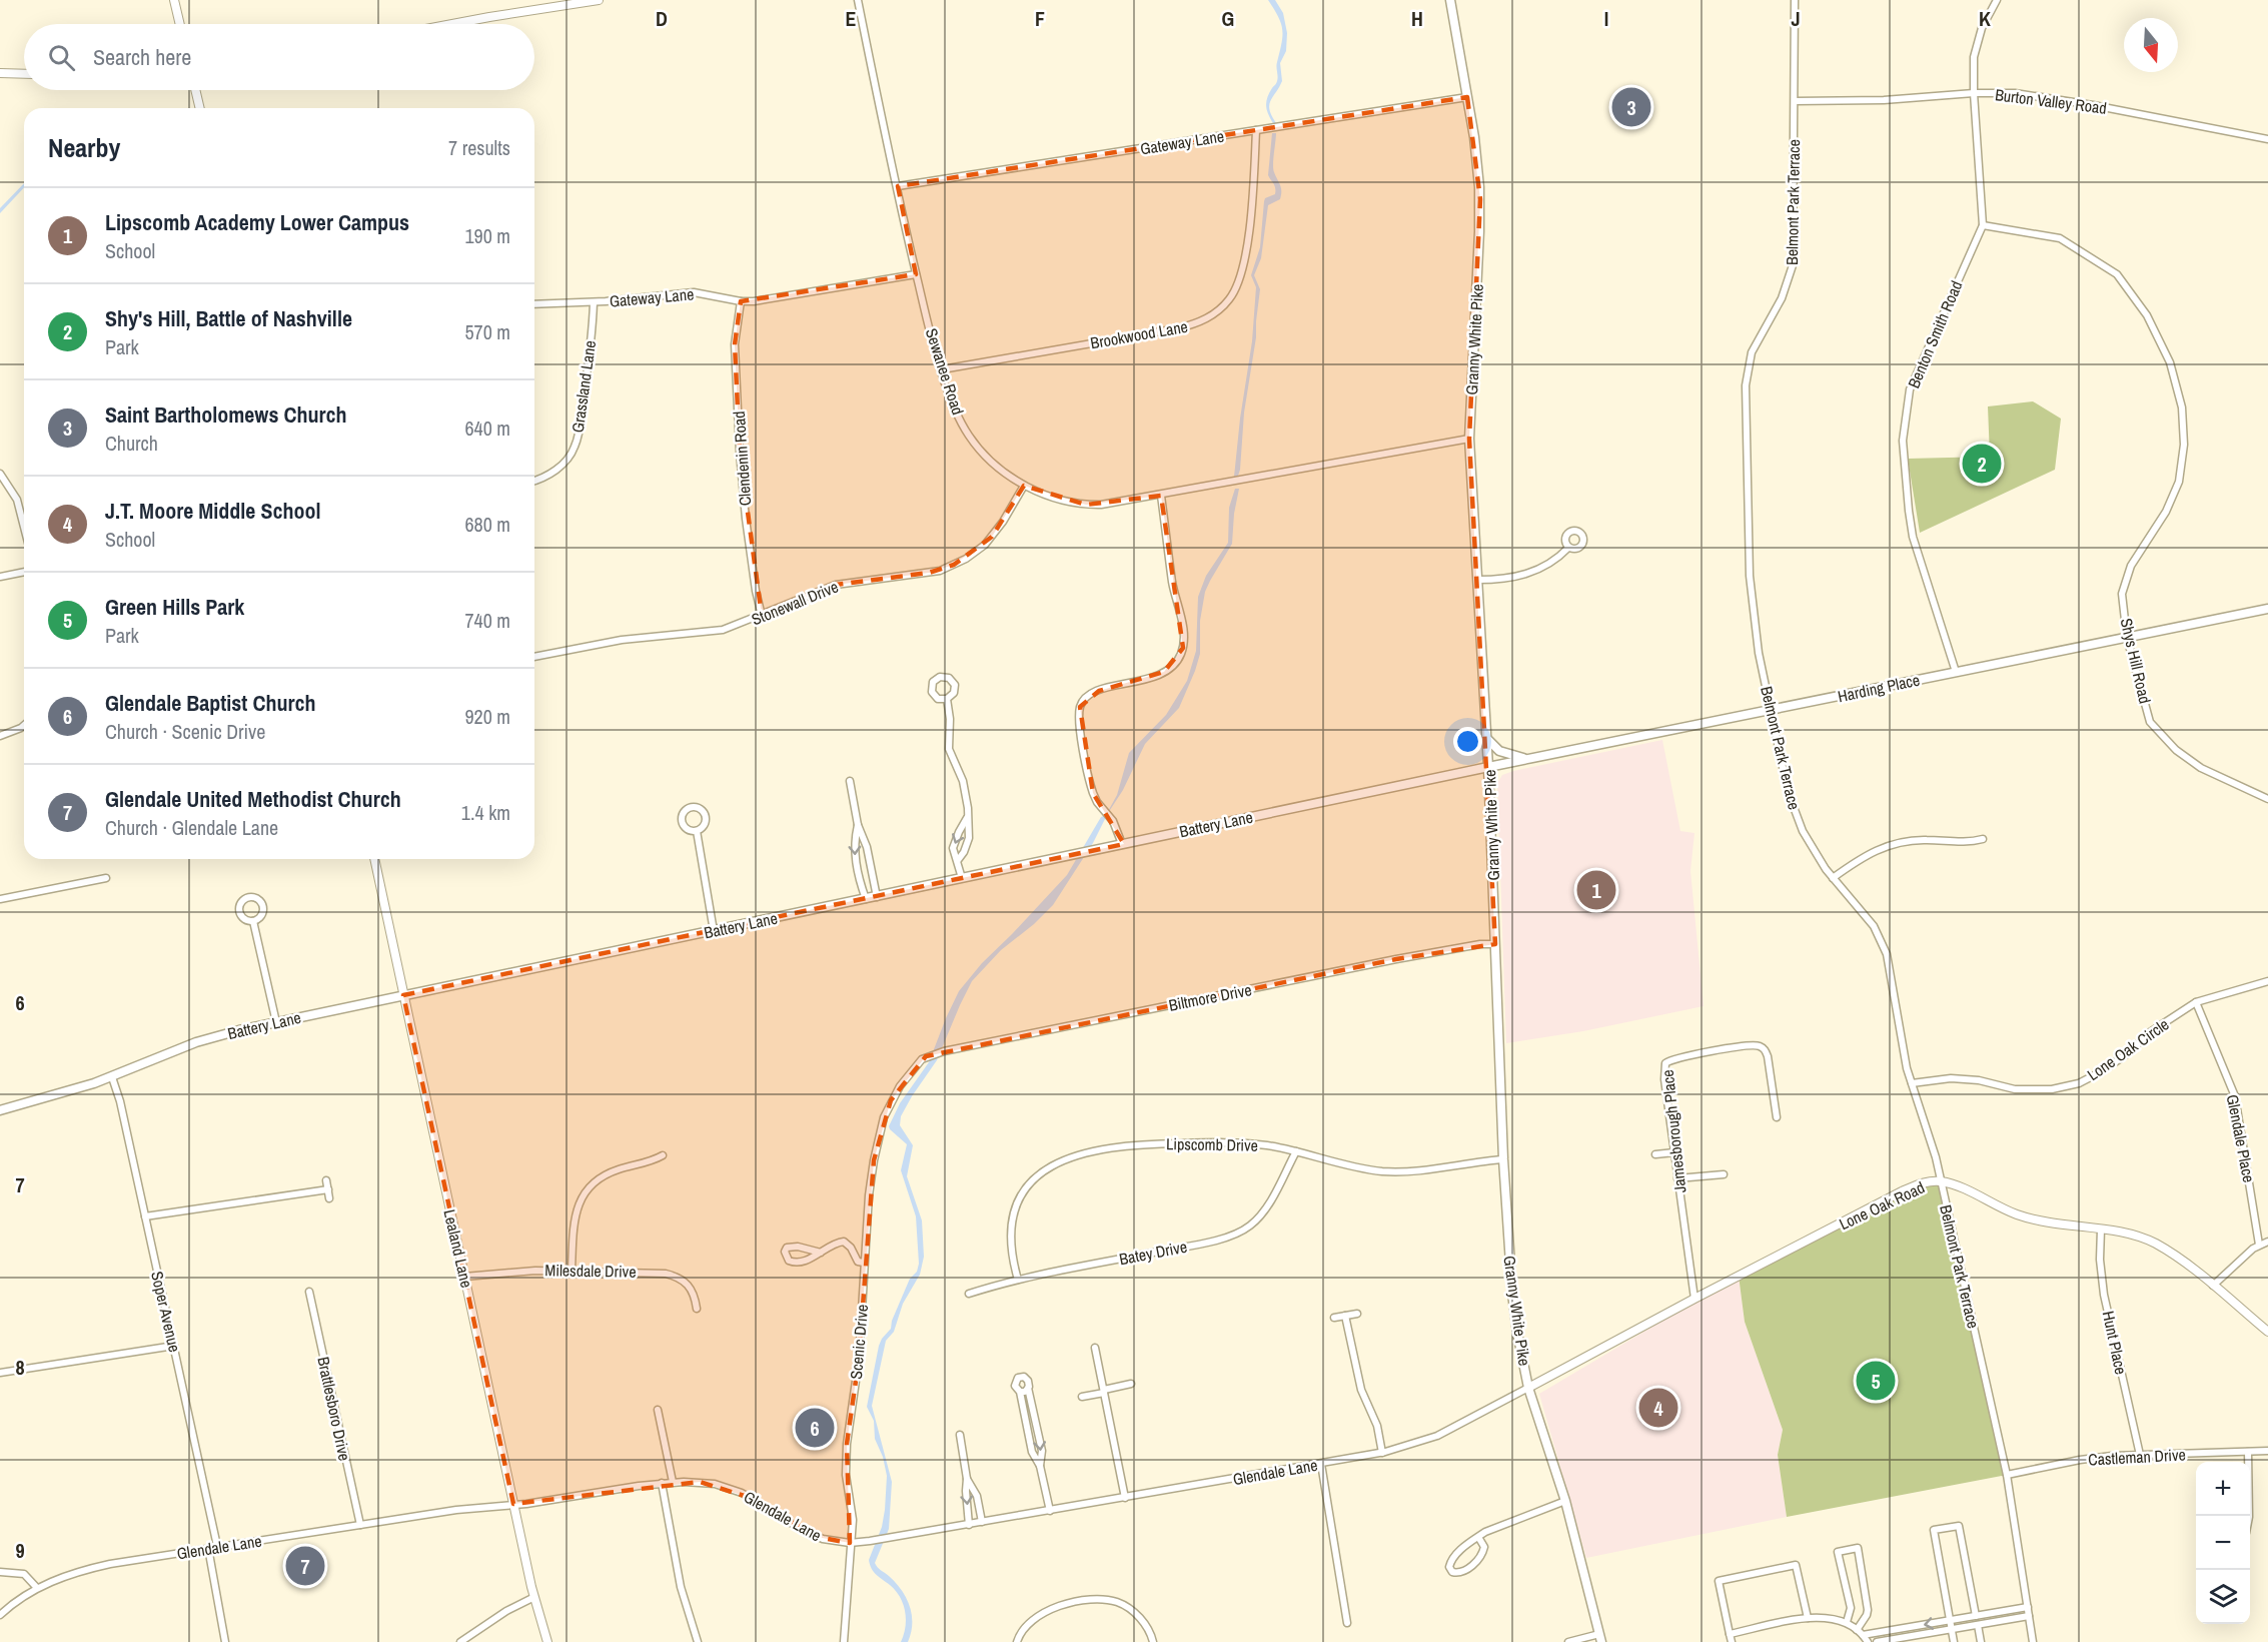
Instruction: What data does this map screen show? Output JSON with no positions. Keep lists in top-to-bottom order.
{
  "streets": {
    "main road": ["Granny White Pike", "Harding Place", "Battery Lane"],
    "street": [
      "Burton Valley Road",
      "Gateway Lane",
      "Belmont Park Terrace",
      "Brookwood Lane",
      "Benton Smith Road",
      "Sewanee Road",
      "Grassland Lane",
      "Clendenin Road",
      "Stonewall Drive",
      "Shys Hill Road",
      "Biltmore Drive",
      "Lone Oak Circle",
      "Jamesborough Place",
      "Glendale Place",
      "Lipscomb Drive",
      "Lone Oak Road",
      "Lealand Lane",
      "Batey Drive",
      "Milesdale Drive",
      "Soper Avenue",
      "Scenic Drive",
      "Hunt Place",
      "Brattlesboro Drive",
      "Castleman Drive",
      "Glendale Lane"
    ]
  },
  "crossings": [
    ["Burton Valley Road", "Belmont Park Terrace"],
    ["Burton Valley Road", "Benton Smith Road"],
    ["Gateway Lane", "Brookwood Lane"],
    ["Gateway Lane", "Granny White Pike"],
    ["Gateway Lane", "Sewanee Road"],
    ["Gateway Lane", "Grassland Lane"],
    ["Gateway Lane", "Clendenin Road"],
    ["Belmont Park Terrace", "Harding Place"],
    ["Belmont Park Terrace", "Lone Oak Circle"],
    ["Belmont Park Terrace", "Lone Oak Road"],
    ["Belmont Park Terrace", "Castleman Drive"],
    ["Brookwood Lane", "Sewanee Road"],
    ["Benton Smith Road", "Shys Hill Road"],
    ["Benton Smith Road", "Harding Place"],
    ["Granny White Pike", "Sewanee Road"],
    ["Granny White Pike", "Harding Place"],
    ["Granny White Pike", "Battery Lane"],
    ["Granny White Pike", "Biltmore Drive"],
    ["Granny White Pike", "Lipscomb Drive"],
    ["Granny White Pike", "Lone Oak Road"],
    ["Granny White Pike", "Glendale Lane"],
    ["Sewanee Road", "Stonewall Drive"],
    ["Clendenin Road", "Stonewall Drive"],
    ["Shys Hill Road", "Harding Place"],
    ["Harding Place", "Battery Lane"],
    ["Battery Lane", "Lealand Lane"],
    ["Battery Lane", "Soper Avenue"],
    ["Biltmore Drive", "Scenic Drive"],
    ["Lone Oak Circle", "Glendale Place"],
    ["Jamesborough Place", "Lone Oak Road"],
    ["Lipscomb Drive", "Batey Drive"],
    ["Lone Oak Road", "Hunt Place"],
    ["Lone Oak Road", "Glendale Lane"],
    ["Lealand Lane", "Milesdale Drive"],
    ["Lealand Lane", "Glendale Lane"],
    ["Soper Avenue", "Glendale Lane"],
    ["Scenic Drive", "Glendale Lane"],
    ["Hunt Place", "Castleman Drive"],
    ["Brattlesboro Drive", "Glendale Lane"]
  ],
  "north": "bottom",
  "page": {
    "search": "Search here",
    "pins": [
      "3",
      "2",
      "1",
      "5",
      "4",
      "6",
      "7"
    ],
    "heading": ["Nearby", "7 results"],
    "list": [
      {
        "mark": "1",
        "name": "Lipscomb Academy Lower Campus",
        "note": "School",
        "value": "190 m"
      },
      {
        "mark": "2",
        "name": "Shy's Hill, Battle of Nashville",
        "note": "Park",
        "value": "570 m"
      },
      {
        "mark": "3",
        "name": "Saint Bartholomews Church",
        "note": "Church",
        "value": "640 m"
      },
      {
        "mark": "4",
        "name": "J.T. Moore Middle School",
        "note": "School",
        "value": "680 m"
      },
      {
        "mark": "5",
        "name": "Green Hills Park",
        "note": "Park",
        "value": "740 m"
      },
      {
        "mark": "6",
        "name": "Glendale Baptist Church",
        "note": "Church · Scenic Drive",
        "value": "920 m"
      },
      {
        "mark": "7",
        "name": "Glendale United Methodist Church",
        "note": "Church · Glendale Lane",
        "value": "1.4 km"
      }
    ],
    "map_buttons": ["+", "−"]
  },
  "grid": {
    "columns": [
      "D",
      "E",
      "F",
      "G",
      "H",
      "I",
      "J",
      "K"
    ],
    "rows": [
      "6",
      "7",
      "8",
      "9"
    ]
  }
}
